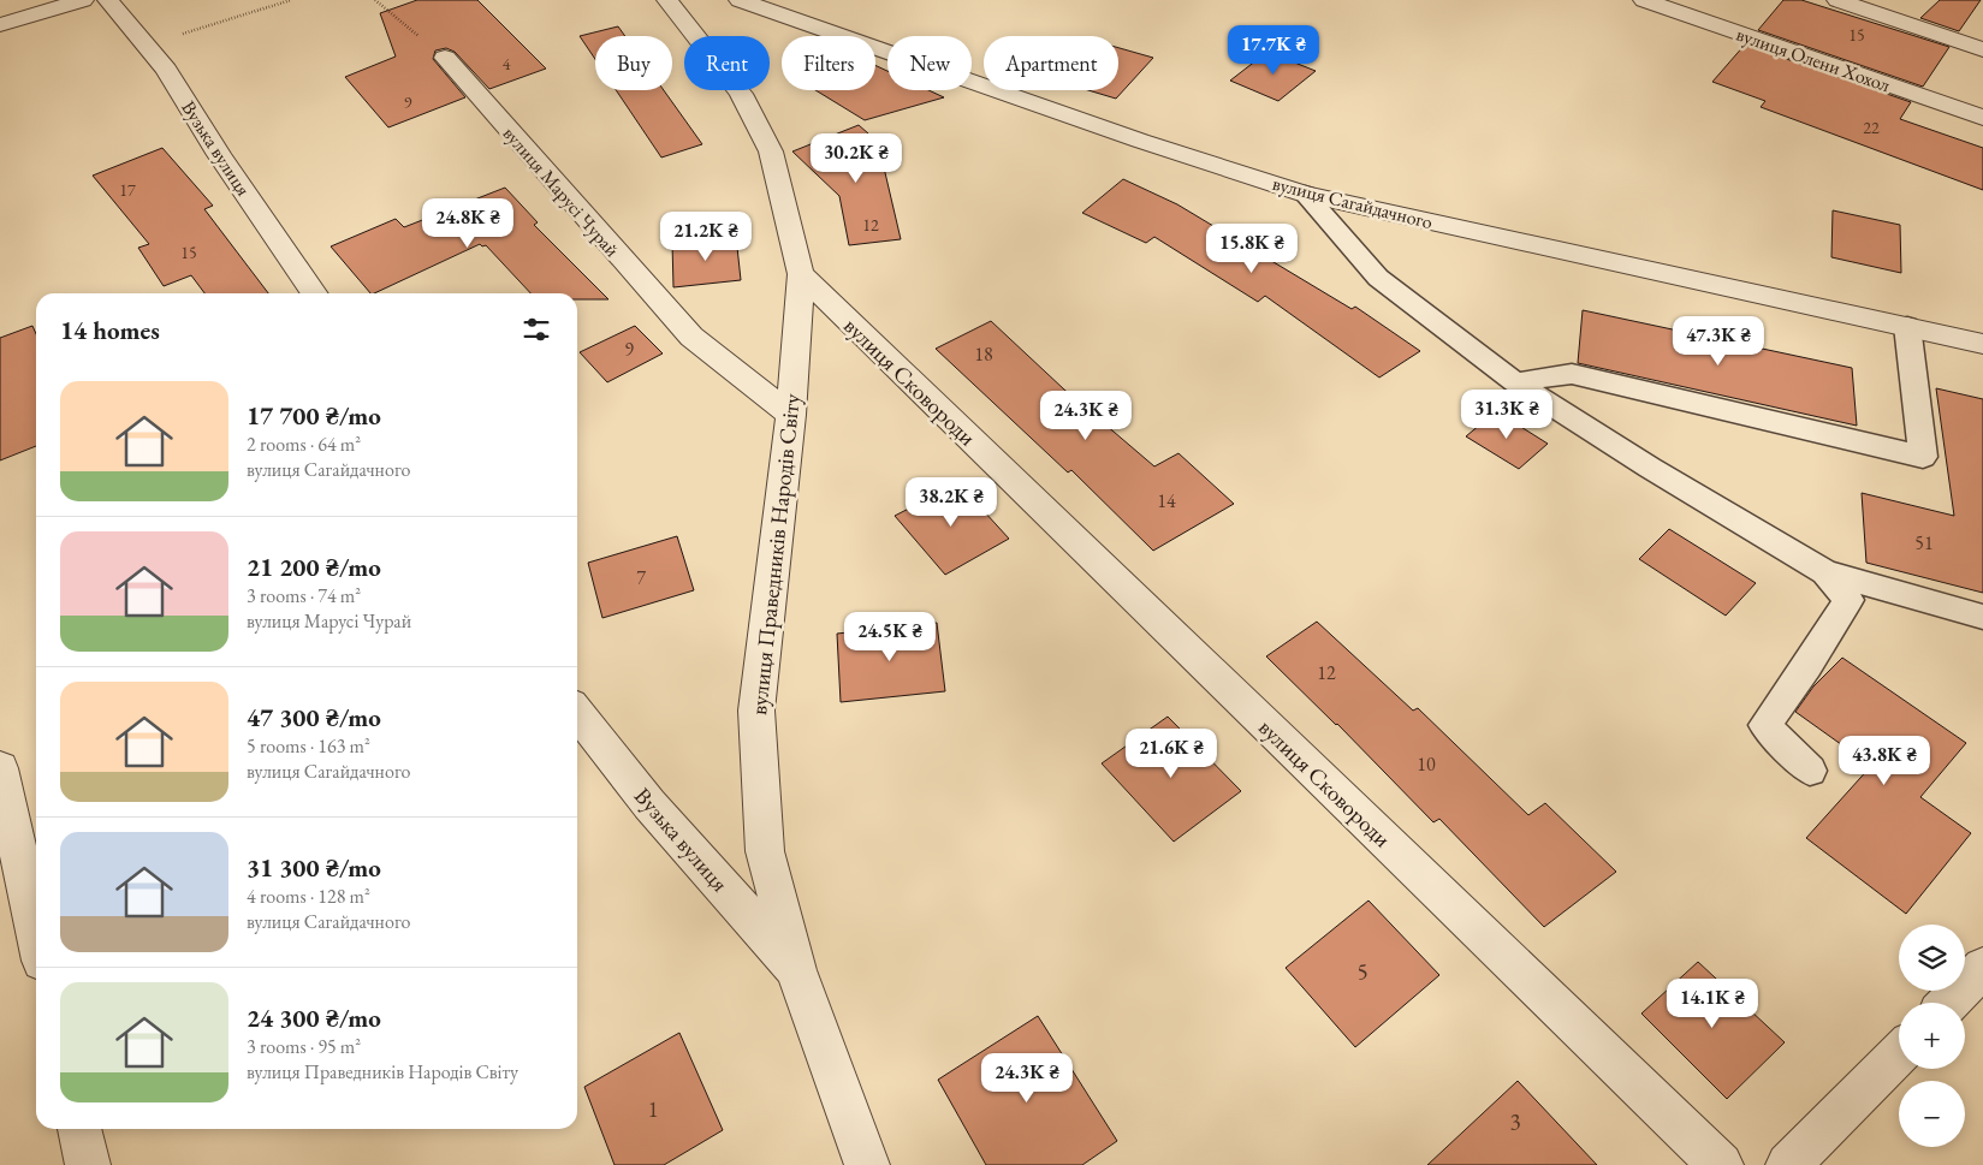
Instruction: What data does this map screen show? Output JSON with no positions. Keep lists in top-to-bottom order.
{
  "streets": {
    "street": [
      "вулиця Олени Хохол",
      "Вузька вулиця",
      "вулиця Марусі Чурай",
      "вулиця Сагайдачного",
      "вулиця Сковороди",
      "вулиця Праведників Народів Світу"
    ]
  },
  "crossings": [
    ["Вузька вулиця", "вулиця Праведників Народів Світу"],
    ["вулиця Марусі Чурай", "вулиця Праведників Народів Світу"],
    ["вулиця Сковороди", "вулиця Праведників Народів Світу"]
  ],
  "house_numbers": [
    "15",
    "4",
    "9",
    "22",
    "17",
    "12",
    "15",
    "9",
    "18",
    "14",
    "51",
    "7",
    "12",
    "10",
    "5",
    "1",
    "3"
  ],
  "page": {
    "price": [
      "17.7K ₴",
      "30.2K ₴",
      "24.8K ₴",
      "21.2K ₴",
      "15.8K ₴",
      "47.3K ₴",
      "31.3K ₴",
      "24.3K ₴",
      "38.2K ₴",
      "24.5K ₴",
      "21.6K ₴",
      "43.8K ₴",
      "14.1K ₴",
      "24.3K ₴"
    ],
    "chip": [
      "Buy",
      "Rent",
      "Filters",
      "New",
      "Apartment"
    ],
    "heading": "14 homes",
    "list": [
      {
        "name": "17 700 ₴/mo",
        "note": "2 rooms · 64 m² · вулиця Сагайдачного"
      },
      {
        "name": "21 200 ₴/mo",
        "note": "3 rooms · 74 m² · вулиця Марусі Чурай"
      },
      {
        "name": "47 300 ₴/mo",
        "note": "5 rooms · 163 m² · вулиця Сагайдачного"
      },
      {
        "name": "31 300 ₴/mo",
        "note": "4 rooms · 128 m² · вулиця Сагайдачного"
      },
      {
        "name": "24 300 ₴/mo",
        "note": "3 rooms · 95 m² · вулиця Праведників Народів Світу"
      }
    ],
    "map_buttons": ["+", "−"]
  }
}
